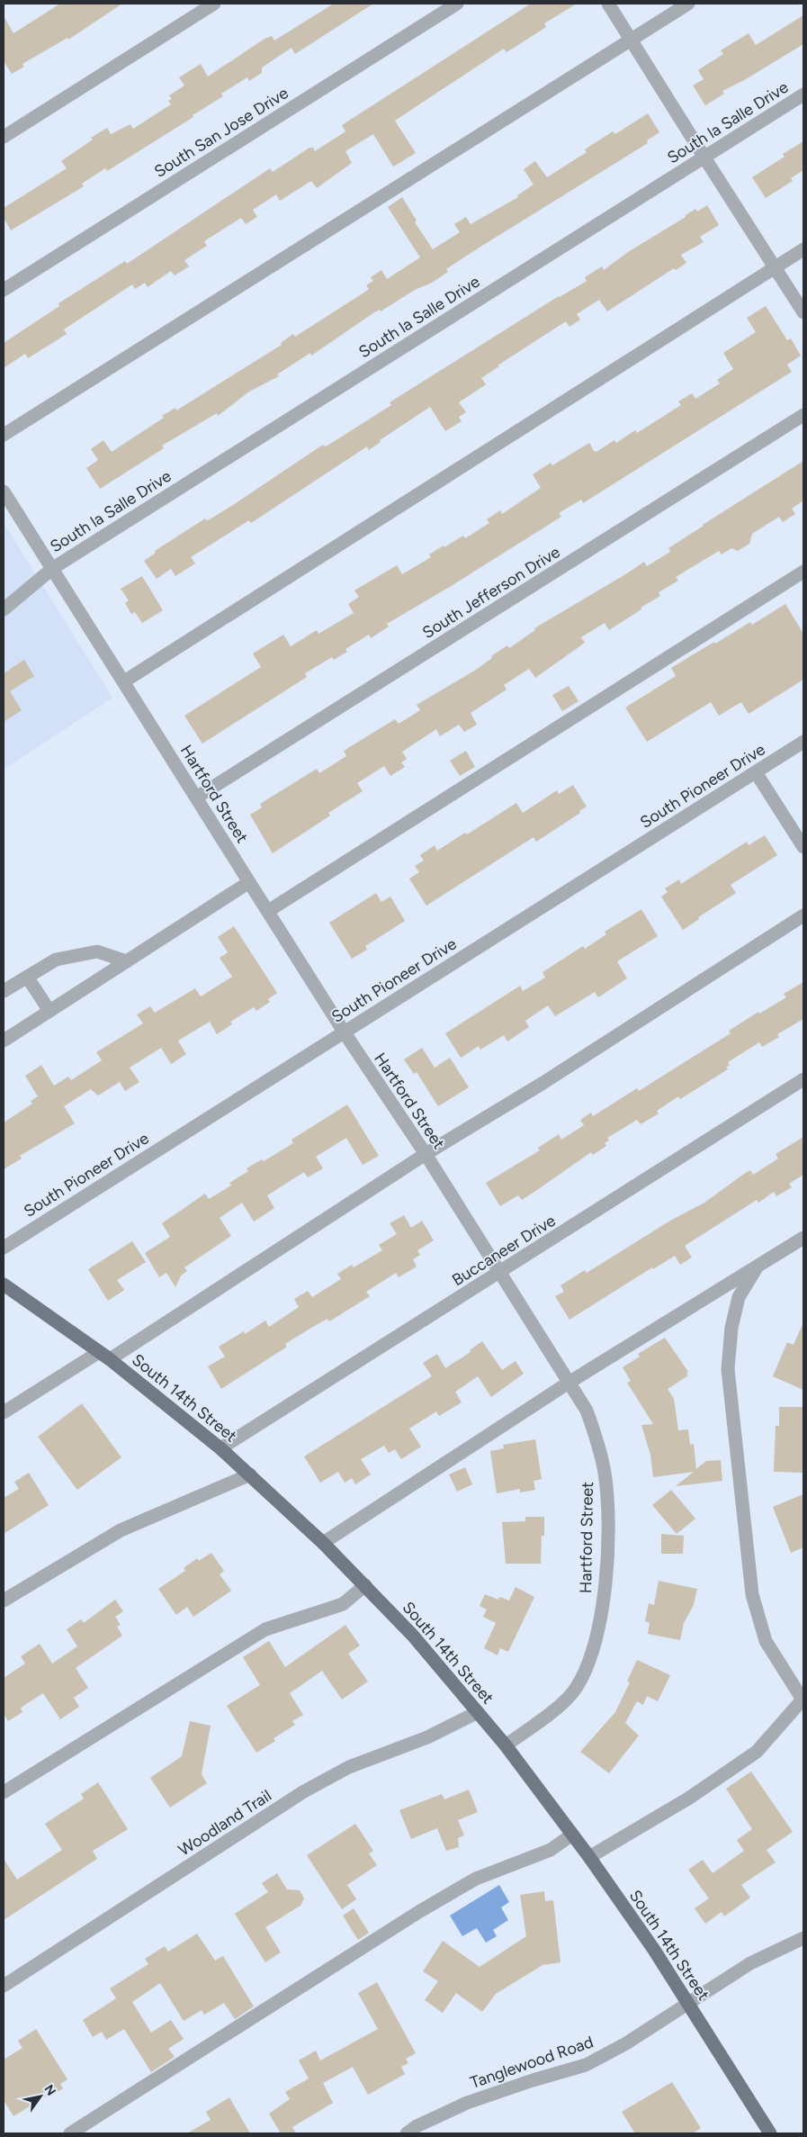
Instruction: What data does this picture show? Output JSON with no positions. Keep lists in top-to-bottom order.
{
  "streets": {
    "main road": ["South 14th Street"],
    "street": [
      "South la Salle Drive",
      "South San Jose Drive",
      "South Jefferson Drive",
      "South Pioneer Drive",
      "Hartford Street",
      "Buccaneer Drive",
      "Woodland Trail",
      "Tanglewood Road"
    ]
  },
  "crossings": [
    ["South la Salle Drive", "Hartford Street"],
    ["South Jefferson Drive", "Hartford Street"],
    ["South Pioneer Drive", "Hartford Street"],
    ["Hartford Street", "Buccaneer Drive"],
    ["Hartford Street", "South 14th Street"],
    ["Buccaneer Drive", "South 14th Street"],
    ["South 14th Street", "Woodland Trail"],
    ["South 14th Street", "Tanglewood Road"]
  ],
  "north": "top right"
}
